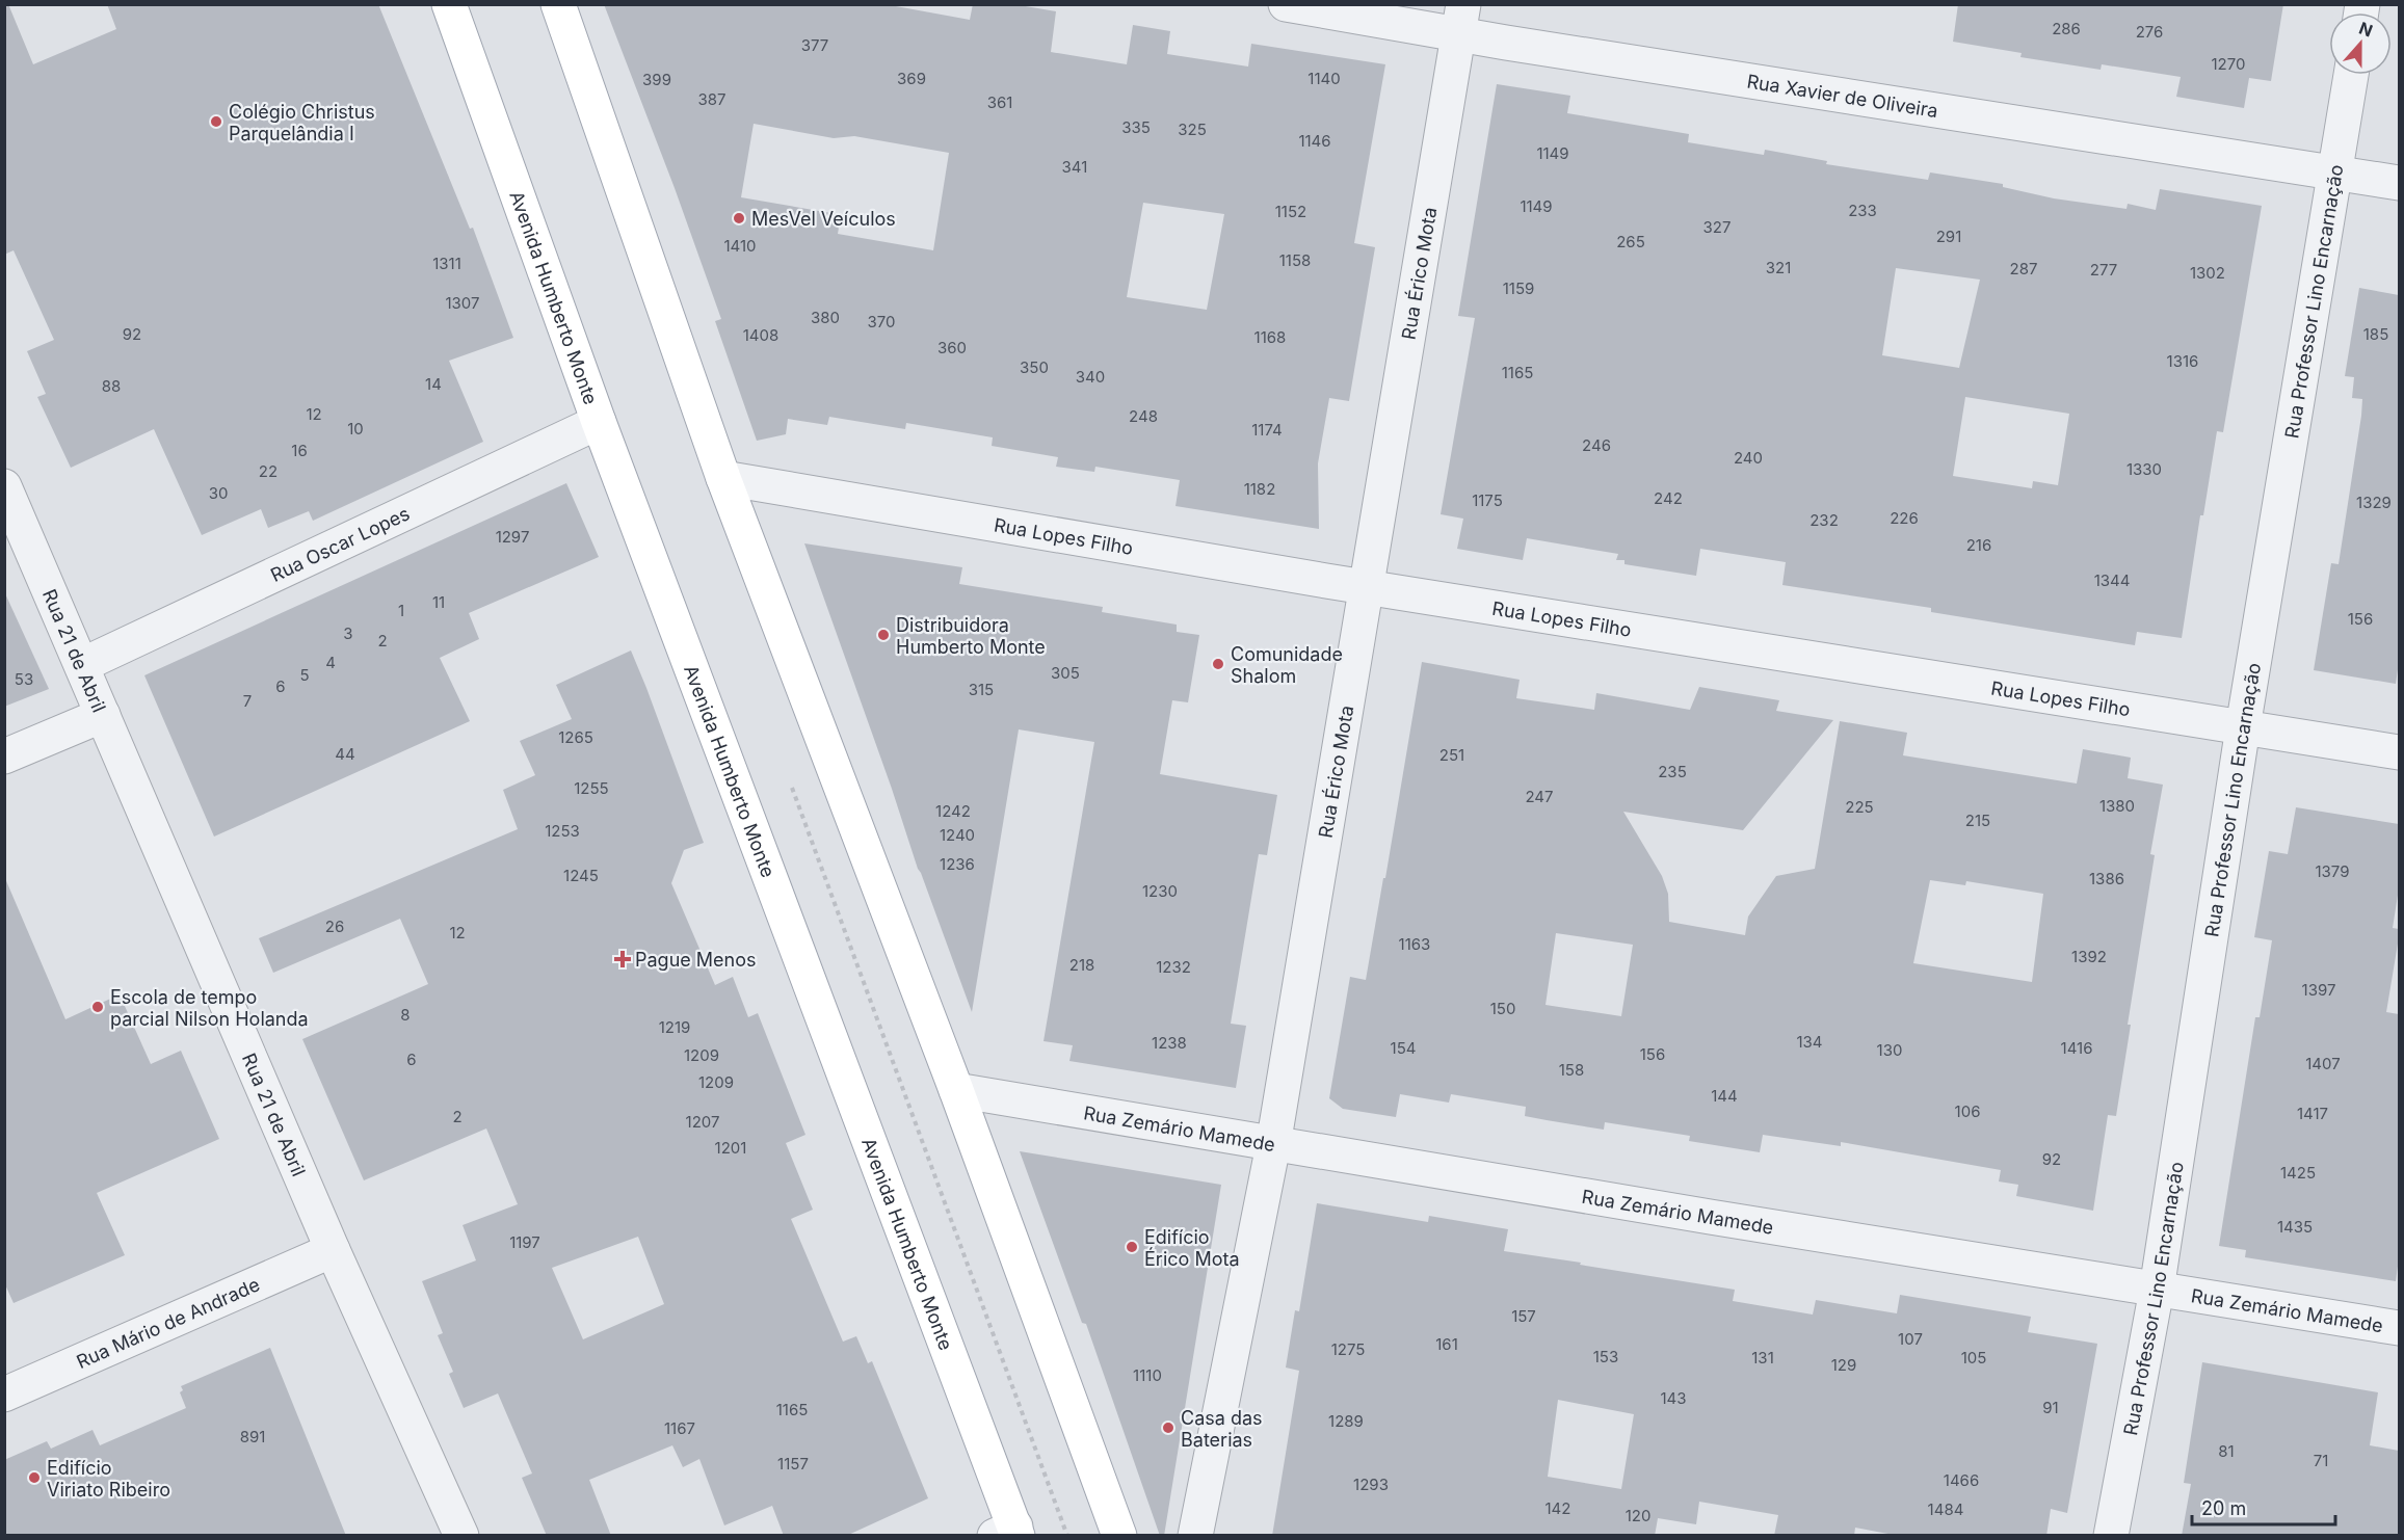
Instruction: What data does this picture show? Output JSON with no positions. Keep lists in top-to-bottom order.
{
  "streets": {
    "main road": ["Avenida Humberto Monte"],
    "street": [
      "Rua Xavier de Oliveira",
      "Rua Érico Mota",
      "Rua Professor Lino Encarnação",
      "Rua Lopes Filho",
      "Rua Oscar Lopes",
      "Rua 21 de Abril",
      "Rua Zemário Mamede",
      "Rua Mário de Andrade"
    ]
  },
  "crossings": [
    ["Rua Xavier de Oliveira", "Rua Érico Mota"],
    ["Rua Xavier de Oliveira", "Rua Professor Lino Encarnação"],
    ["Rua Érico Mota", "Rua Lopes Filho"],
    ["Rua Érico Mota", "Rua Zemário Mamede"],
    ["Avenida Humberto Monte", "Rua Oscar Lopes"],
    ["Rua Professor Lino Encarnação", "Rua Lopes Filho"],
    ["Rua Professor Lino Encarnação", "Rua Zemário Mamede"],
    ["Rua Oscar Lopes", "Rua 21 de Abril"],
    ["Rua 21 de Abril", "Rua Mário de Andrade"]
  ],
  "places": {
    "other": [
      "Colégio Christus Parquelândia I",
      "MesVel Veículos",
      "Distribuidora Humberto Monte",
      "Comunidade Shalom",
      "Escola de tempo parcial Nilson Holanda",
      "Edifício Érico Mota",
      "Casa das Baterias",
      "Edifício Viriato Ribeiro"
    ],
    "health": ["Pague Menos"]
  },
  "house_numbers": [
    "286",
    "276",
    "377",
    "1270",
    "369",
    "1140",
    "399",
    "387",
    "361",
    "335",
    "325",
    "1146",
    "1149",
    "341",
    "1149",
    "233",
    "1152",
    "327",
    "291",
    "265",
    "1410",
    "1158",
    "1311",
    "321",
    "287",
    "277",
    "1302",
    "1159",
    "1307",
    "380",
    "370",
    "92",
    "185",
    "1408",
    "1168",
    "360",
    "1316",
    "350",
    "1165",
    "340",
    "14",
    "88",
    "12",
    "248",
    "10",
    "1174",
    "246",
    "16",
    "240",
    "1330",
    "22",
    "1182",
    "30",
    "242",
    "1175",
    "1329",
    "226",
    "232",
    "1297",
    "216",
    "1344",
    "11",
    "1",
    "156",
    "3",
    "2",
    "4",
    "305",
    "5",
    "53",
    "6",
    "315",
    "7",
    "1265",
    "44",
    "251",
    "235",
    "1255",
    "247",
    "1380",
    "225",
    "1242",
    "215",
    "1253",
    "1240",
    "1236",
    "1379",
    "1245",
    "1386",
    "1230",
    "26",
    "12",
    "1163",
    "1392",
    "218",
    "1232",
    "1397",
    "150",
    "8",
    "1219",
    "134",
    "1238",
    "154",
    "1416",
    "130",
    "156",
    "1209",
    "6",
    "1407",
    "158",
    "1209",
    "144",
    "106",
    "1417",
    "2",
    "1207",
    "1201",
    "92",
    "1425",
    "1435",
    "1197",
    "157",
    "107",
    "161",
    "1275",
    "153",
    "131",
    "105",
    "129",
    "1110",
    "143",
    "91",
    "1165",
    "1289",
    "1167",
    "891",
    "81",
    "71",
    "1157",
    "1466",
    "1293",
    "142",
    "1484",
    "120"
  ],
  "scale_bar": "20 m",
  "north": "top"
}
